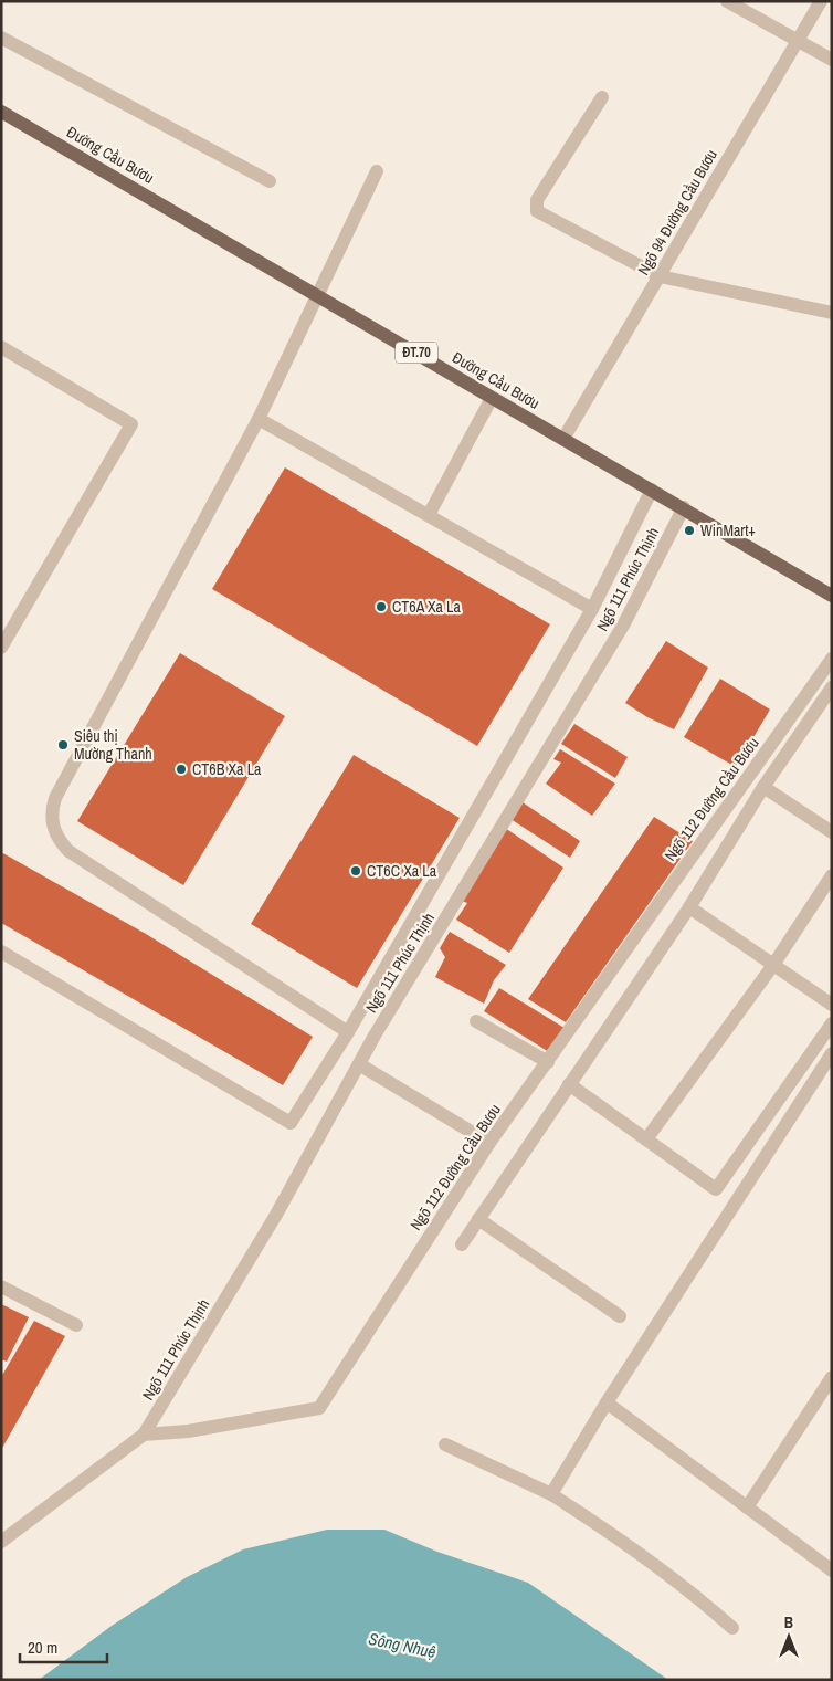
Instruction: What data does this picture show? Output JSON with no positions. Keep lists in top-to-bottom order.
{
  "streets": {
    "main road": ["Đường Cầu Bươu", "ĐT.70"],
    "street": ["Ngõ 94 Đường Cầu Bươu", "Ngõ 111 Phúc Thịnh", "Ngõ 112 Đường Cầu Bươu"]
  },
  "crossings": [
    ["Đường Cầu Bươu", "Ngõ 94 Đường Cầu Bươu"],
    ["Đường Cầu Bươu", "Ngõ 111 Phúc Thịnh"],
    ["Ngõ 111 Phúc Thịnh", "Ngõ 112 Đường Cầu Bươu"]
  ],
  "water": ["Sông Nhuệ"],
  "places": [
    "WinMart+",
    "CT6A Xa La",
    "Siêu thị Mường Thanh",
    "CT6B Xa La",
    "CT6C Xa La"
  ],
  "scale_bar": "20 m",
  "north": "top"
}
